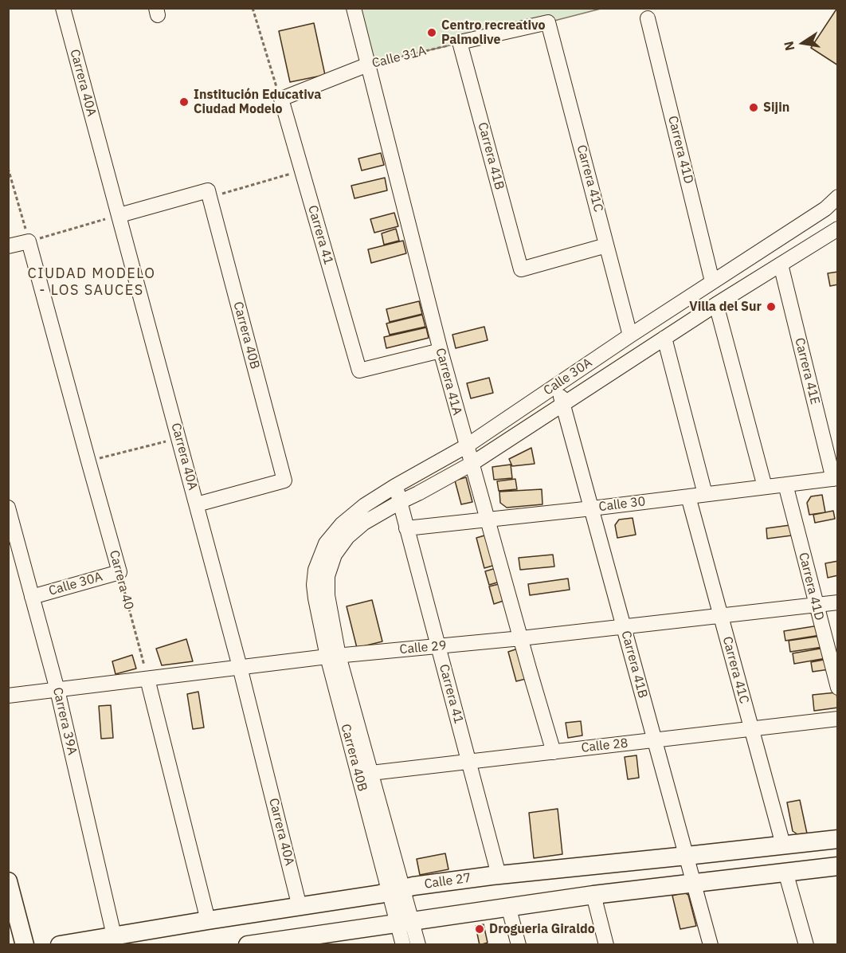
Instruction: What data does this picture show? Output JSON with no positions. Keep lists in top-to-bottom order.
{
  "streets": {
    "main road": ["Calle 27"],
    "street": [
      "Calle 31A",
      "Carrera 40A",
      "Carrera 41D",
      "Carrera 41B",
      "Carrera 41C",
      "Carrera 41",
      "Carrera 40B",
      "Carrera 41E",
      "Calle 30A",
      "Carrera 41A",
      "Calle 30",
      "Carrera 40",
      "Calle 29",
      "Carrera 39A",
      "Calle 28"
    ]
  },
  "crossings": [
    ["Calle 31A", "Carrera 41B"],
    ["Calle 31A", "Carrera 41C"],
    ["Calle 31A", "Carrera 41"],
    ["Calle 31A", "Carrera 41A"],
    ["Carrera 40A", "Carrera 40B"],
    ["Carrera 40A", "Calle 29"],
    ["Carrera 40A", "Calle 27"],
    ["Carrera 41D", "Calle 30A"],
    ["Carrera 41D", "Calle 30"],
    ["Carrera 41D", "Calle 29"],
    ["Carrera 41B", "Carrera 41C"],
    ["Carrera 41B", "Calle 30A"],
    ["Carrera 41B", "Calle 30"],
    ["Carrera 41B", "Calle 29"],
    ["Carrera 41B", "Calle 28"],
    ["Carrera 41B", "Calle 27"],
    ["Carrera 41C", "Calle 30A"],
    ["Carrera 41C", "Calle 30"],
    ["Carrera 41C", "Calle 29"],
    ["Carrera 41C", "Calle 28"],
    ["Carrera 41C", "Calle 27"],
    ["Carrera 41", "Calle 30A"],
    ["Carrera 41", "Carrera 41A"],
    ["Carrera 41", "Calle 30"],
    ["Carrera 41", "Calle 29"],
    ["Carrera 41", "Calle 28"],
    ["Carrera 41", "Calle 27"],
    ["Carrera 40B", "Calle 30A"],
    ["Carrera 40B", "Calle 29"],
    ["Carrera 40B", "Calle 28"],
    ["Carrera 40B", "Calle 27"],
    ["Carrera 41E", "Calle 30A"],
    ["Carrera 41E", "Calle 30"],
    ["Calle 30A", "Carrera 41A"],
    ["Calle 30A", "Carrera 40"],
    ["Calle 30A", "Carrera 39A"],
    ["Carrera 41A", "Calle 30"],
    ["Carrera 41A", "Calle 29"],
    ["Carrera 41A", "Calle 28"],
    ["Carrera 40", "Calle 29"],
    ["Calle 29", "Carrera 39A"],
    ["Carrera 39A", "Calle 27"]
  ],
  "districts": ["CIUDAD MODELO - LOS SAUCES"],
  "places": [
    "Centro recreativo Palmolive",
    "Institución Educativa Ciudad Modelo",
    "Sijin",
    "Villa del Sur",
    "Drogueria Giraldo"
  ],
  "north": "left"
}
